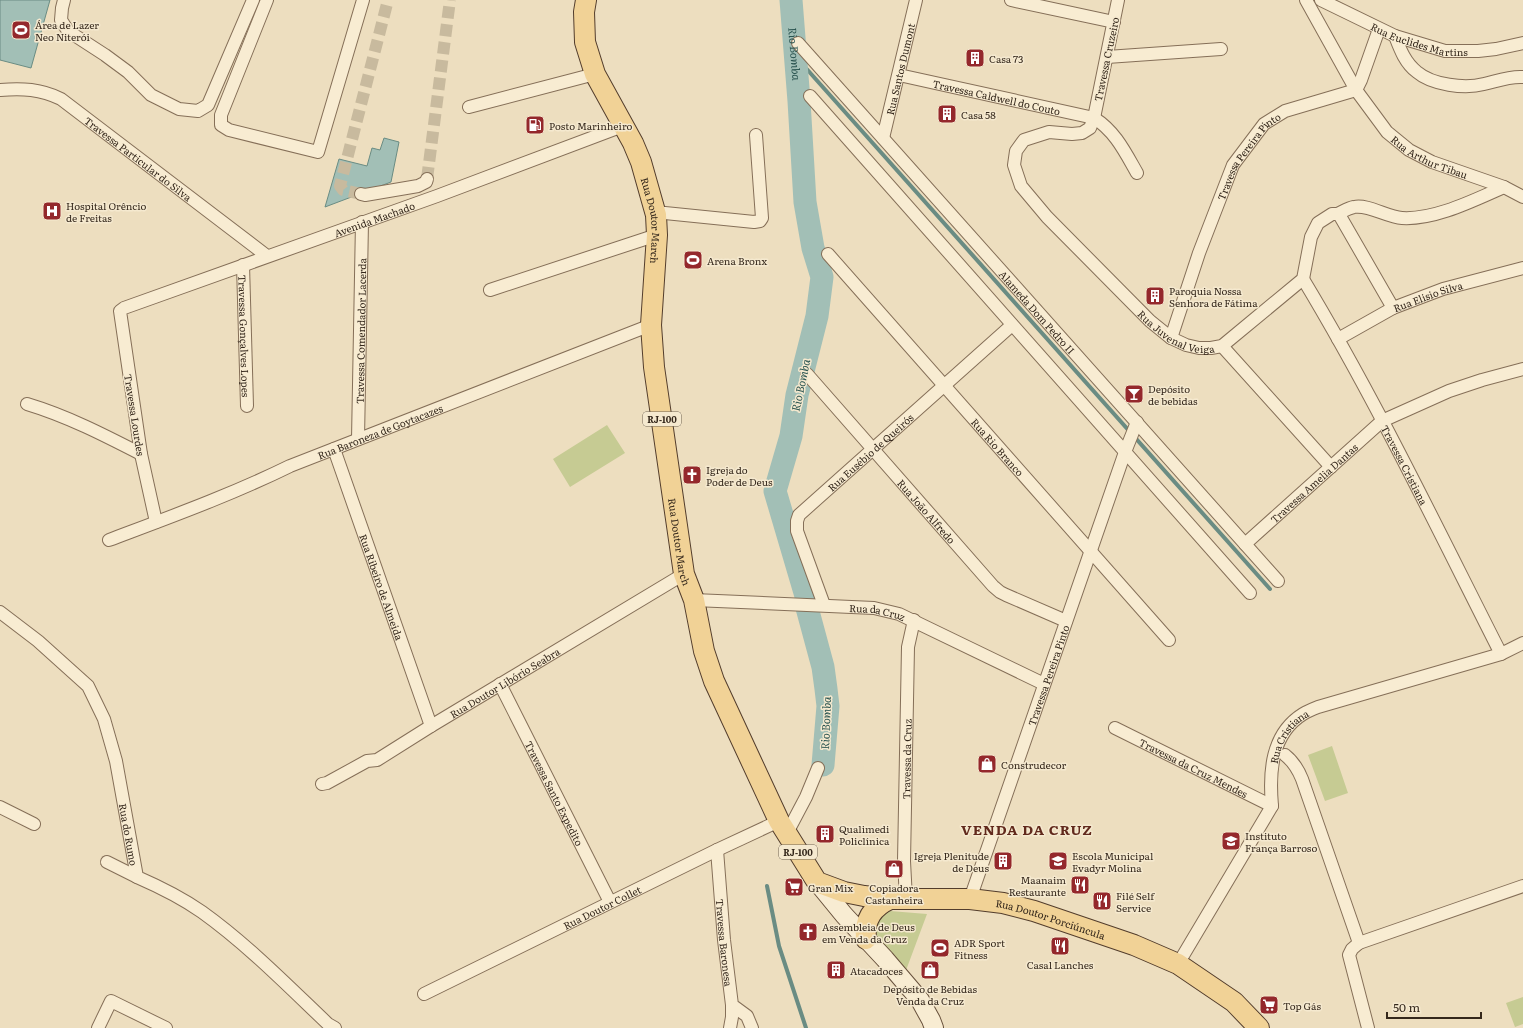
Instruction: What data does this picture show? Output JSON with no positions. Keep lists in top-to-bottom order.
{
  "streets": {
    "main road": ["Rua Doutor March", "RJ-100", "Rua Doutor Porciúncula"],
    "street": [
      "Rua Euclides Martins",
      "Travessa Cruzeiro",
      "Rua Santos Dumont",
      "Travessa Caldwell do Couto",
      "Rua Arthur Tibau",
      "Travessa Particular do Silva",
      "Travessa Pereira Pinto",
      "Avenida Machado",
      "Rua Elisio Silva",
      "Alameda Dom Pedro II",
      "Rua Juvenal Veiga",
      "Travessa Comendador Lacerda",
      "Travessa Gonçalves Lopes",
      "Travessa Lourdes",
      "Rua Baroneza de Goytacazes",
      "Rua Rio Branco",
      "Rua Eusébio de Queirós",
      "Travessa Cristiana",
      "Travessa Amelia Dantas",
      "Rua João Alfredo",
      "Rua Ribeiro de Almeida",
      "Rua da Cruz",
      "Rua Doutor Libório Seabra",
      "Rua Cristiana",
      "Travessa da Cruz",
      "Travessa da Cruz Mendes",
      "Travessa Santo Expedito",
      "Rua do Rumo",
      "Rua Doutor Collet",
      "Travessa Baronesa"
    ]
  },
  "crossings": [
    ["Travessa Cruzeiro", "Travessa Caldwell do Couto"],
    ["Travessa Cruzeiro", "Rua Juvenal Veiga"],
    ["Rua Santos Dumont", "Travessa Caldwell do Couto"],
    ["Rua Santos Dumont", "Alameda Dom Pedro II"],
    ["Travessa Caldwell do Couto", "Rua Juvenal Veiga"],
    ["Rua Arthur Tibau", "Travessa Pereira Pinto"],
    ["Travessa Particular do Silva", "Avenida Machado"],
    ["Travessa Pereira Pinto", "Rua Juvenal Veiga"],
    ["Travessa Pereira Pinto", "Rua Rio Branco"],
    ["Travessa Pereira Pinto", "Rua João Alfredo"],
    ["Travessa Pereira Pinto", "Rua da Cruz"],
    ["Travessa Pereira Pinto", "Rua Doutor Porciúncula"],
    ["Avenida Machado", "Rua Doutor March"],
    ["Avenida Machado", "Travessa Comendador Lacerda"],
    ["Avenida Machado", "Travessa Gonçalves Lopes"],
    ["Avenida Machado", "Travessa Lourdes"],
    ["Rua Doutor March", "Rua Baroneza de Goytacazes"],
    ["Rua Doutor March", "Rua da Cruz"],
    ["Rua Doutor March", "Rua Doutor Libório Seabra"],
    ["Rua Doutor March", "Rua Doutor Collet"],
    ["Rua Doutor March", "Rua Doutor Porciúncula"],
    ["Rua Elisio Silva", "Travessa Cristiana"],
    ["Alameda Dom Pedro II", "Travessa Amelia Dantas"],
    ["Rua Juvenal Veiga", "Travessa Cristiana"],
    ["Travessa Comendador Lacerda", "Rua Baroneza de Goytacazes"],
    ["Travessa Lourdes", "Rua Baroneza de Goytacazes"],
    ["Rua Baroneza de Goytacazes", "Rua Ribeiro de Almeida"],
    ["Rua Rio Branco", "Rua Eusébio de Queirós"],
    ["Rua Eusébio de Queirós", "Rua João Alfredo"],
    ["Rua Eusébio de Queirós", "Rua da Cruz"],
    ["Travessa Cristiana", "Travessa Amelia Dantas"],
    ["Travessa Cristiana", "Rua Cristiana"],
    ["Rua Ribeiro de Almeida", "Rua Doutor Libório Seabra"],
    ["Rua da Cruz", "Travessa da Cruz"],
    ["Rua Doutor Libório Seabra", "Travessa Santo Expedito"],
    ["Rua Cristiana", "Travessa da Cruz Mendes"],
    ["Travessa da Cruz", "Rua Doutor Porciúncula"],
    ["Travessa Santo Expedito", "Rua Doutor Collet"],
    ["Rua Doutor Collet", "Travessa Baronesa"]
  ],
  "districts": ["VENDA DA CRUZ"],
  "water": ["Rio Bomba"],
  "places": {
    "sports": ["Área de Lazer Neo Niterói", "Arena Bronx", "ADR Sport Fitness"],
    "building": [
      "Casa 73",
      "Casa 58",
      "Paroquia Nossa Senhora de Fátima",
      "Qualimedi Policlínica",
      "Igreja Plenitude de Deus",
      "Atacadoces"
    ],
    "fuel station": ["Posto Marinheiro"],
    "hospital": ["Hospital Orêncio de Freitas"],
    "bar": ["Depósito de bebidas"],
    "church": ["Igreja do Poder de Deus", "Assembleia de Deus em Venda da Cruz"],
    "shop": ["Construdecor", "Copiadora Castanheira", "Depósito de Bebidas Venda da Cruz"],
    "school or university": ["Instituto França Barroso", "Escola Municipal Evadyr Molina"],
    "restaurant": ["Maanaim Restaurante", "Filé Self Service", "Casal Lanches"],
    "supermarket": ["Gran Mix", "Top Gás"]
  },
  "scale_bar": "50 m"
}
